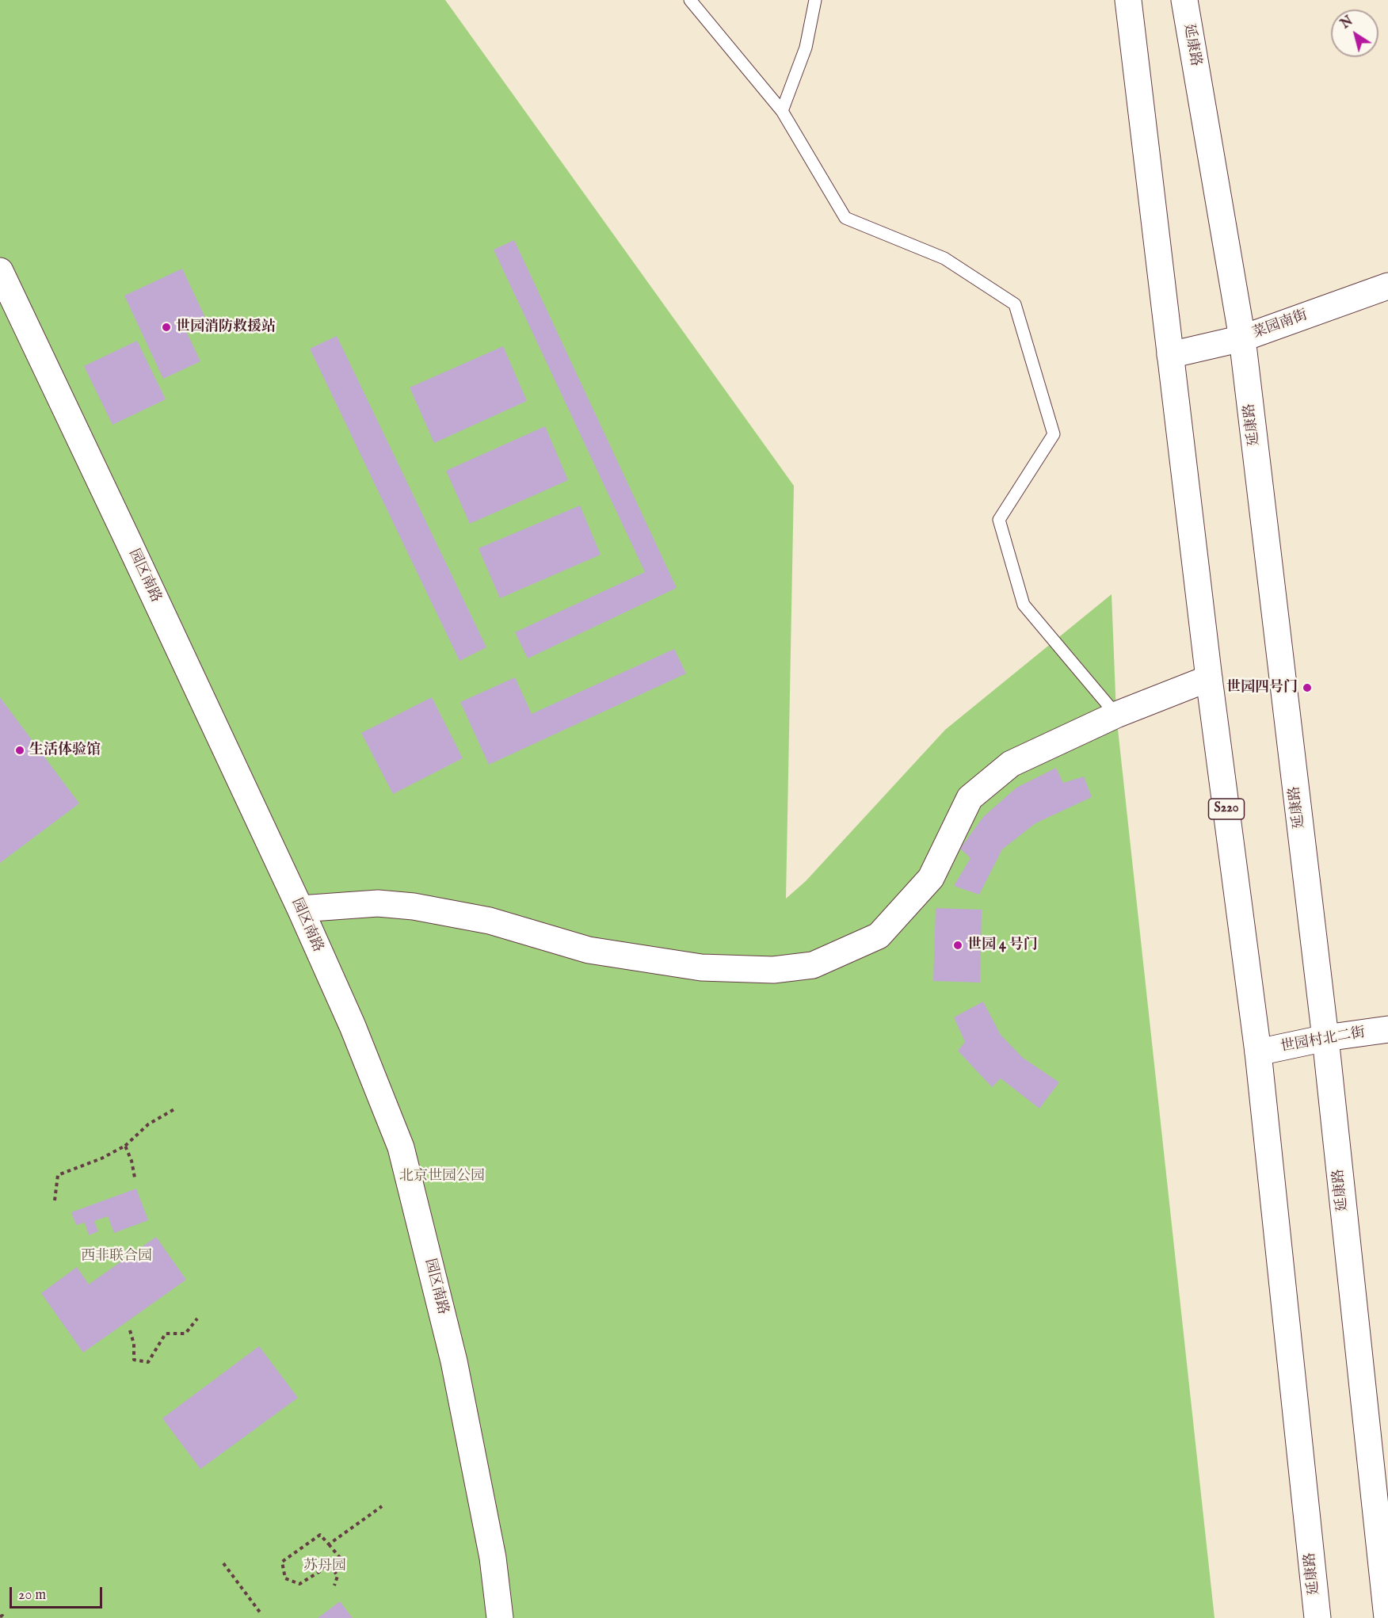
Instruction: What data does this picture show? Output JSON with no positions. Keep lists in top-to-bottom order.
{
  "streets": {
    "main road": [
      "延康路",
      "菜园南街",
      "园区南路",
      "S220",
      "世园村北二街"
    ]
  },
  "crossings": [
    ["延康路", "菜园南街"],
    ["延康路", "世园村北二街"]
  ],
  "parks": ["北京世园公园", "西非联合园", "苏丹园"],
  "places": [
    "世园消防救援站",
    "世园四号门",
    "生活体验馆",
    "世园 4 号门"
  ],
  "scale_bar": "20 m",
  "north": "top left"
}
